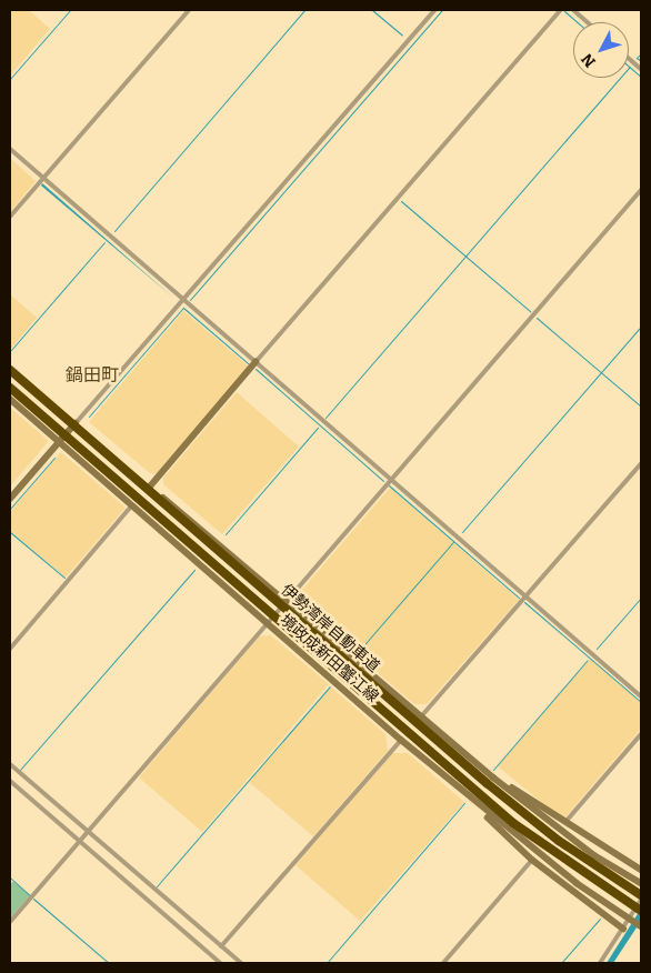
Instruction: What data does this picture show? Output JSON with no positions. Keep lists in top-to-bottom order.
{
  "streets": {
    "highway": ["伊勢湾岸自動車道"],
    "main road": ["境政成新田蟹江線"]
  },
  "crossings": [
    ["伊勢湾岸自動車道", "境政成新田蟹江線"]
  ],
  "districts": ["鍋田町"],
  "north": "bottom left"
}
